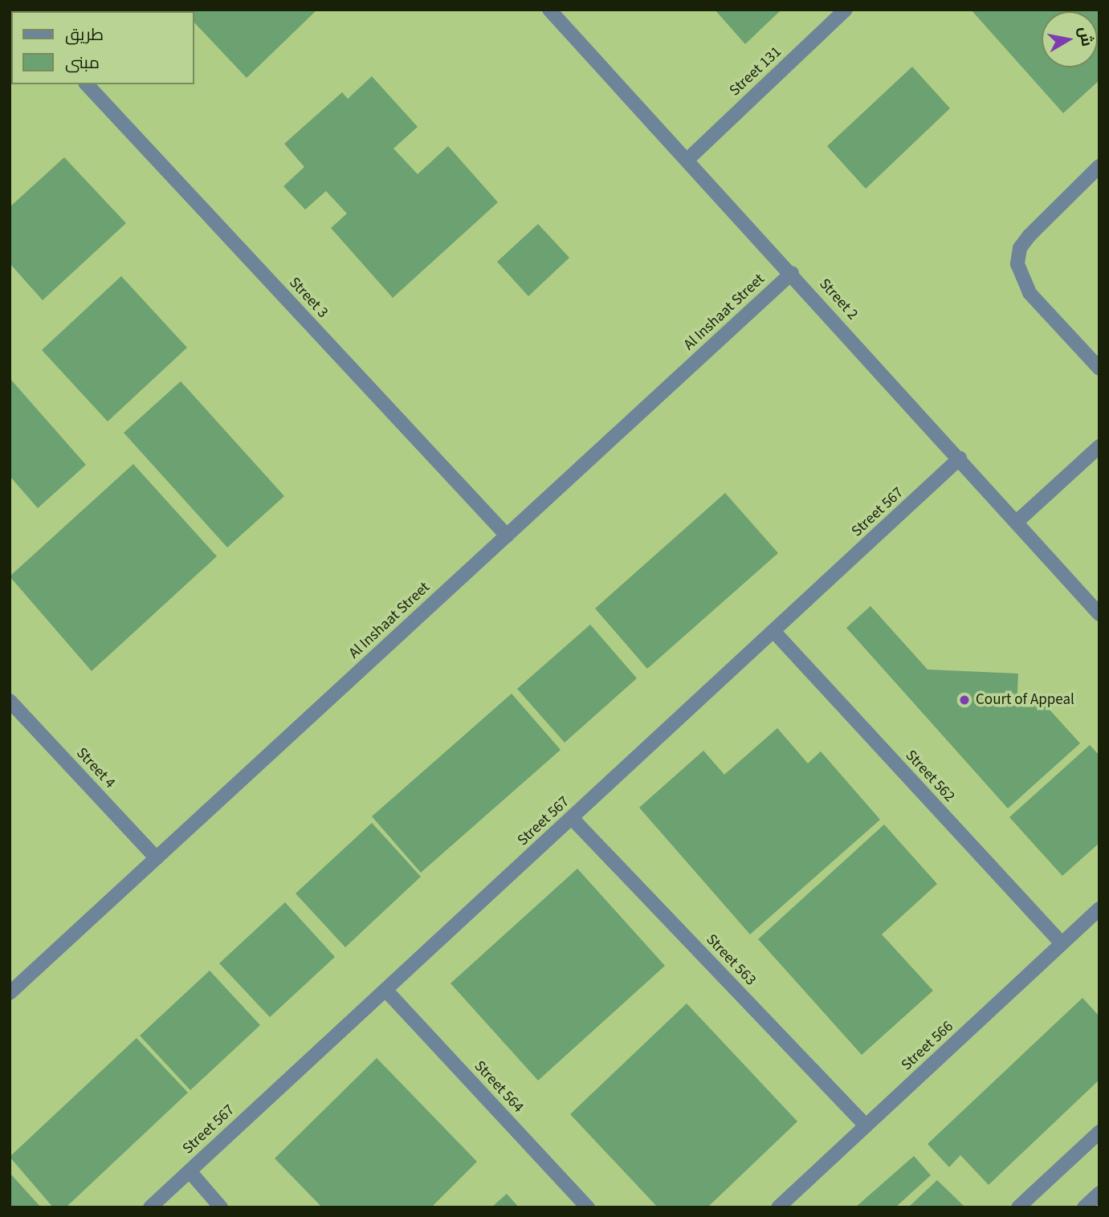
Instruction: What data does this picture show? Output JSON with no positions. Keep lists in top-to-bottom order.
{
  "streets": {
    "street": [
      "Street 131",
      "Street 3",
      "Street 2",
      "Al Inshaat Street",
      "Street 567",
      "Street 4",
      "Street 562",
      "Street 563",
      "Street 566",
      "Street 564"
    ]
  },
  "crossings": [
    ["Street 131", "Street 2"],
    ["Street 3", "Al Inshaat Street"],
    ["Street 2", "Al Inshaat Street"],
    ["Street 2", "Street 567"],
    ["Al Inshaat Street", "Street 4"],
    ["Street 567", "Street 562"],
    ["Street 567", "Street 563"],
    ["Street 567", "Street 564"],
    ["Street 562", "Street 566"],
    ["Street 563", "Street 566"]
  ],
  "places": ["Court of Appeal"],
  "legend": ["طريق", "مبنى"],
  "north": "right"
}
